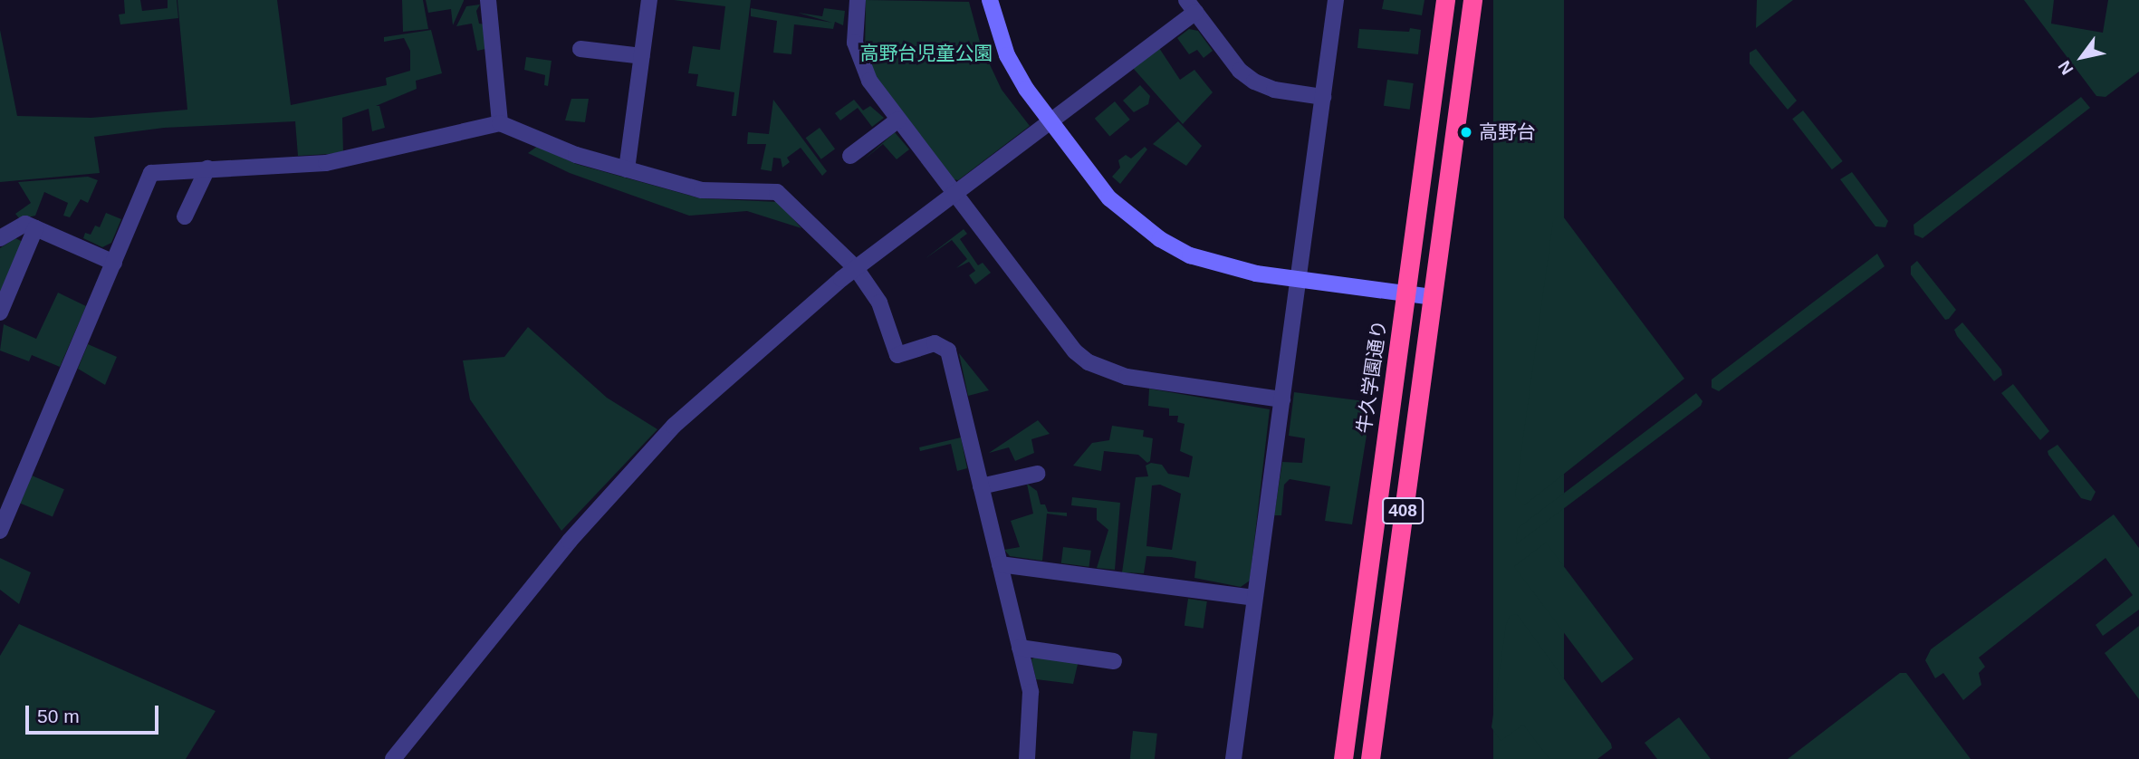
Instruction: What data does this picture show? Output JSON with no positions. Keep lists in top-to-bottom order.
{
  "streets": {
    "highway": ["牛久学園通り", "408"]
  },
  "parks": ["高野台児童公園"],
  "places": ["高野台"],
  "scale_bar": "50 m",
  "north": "bottom left"
}
